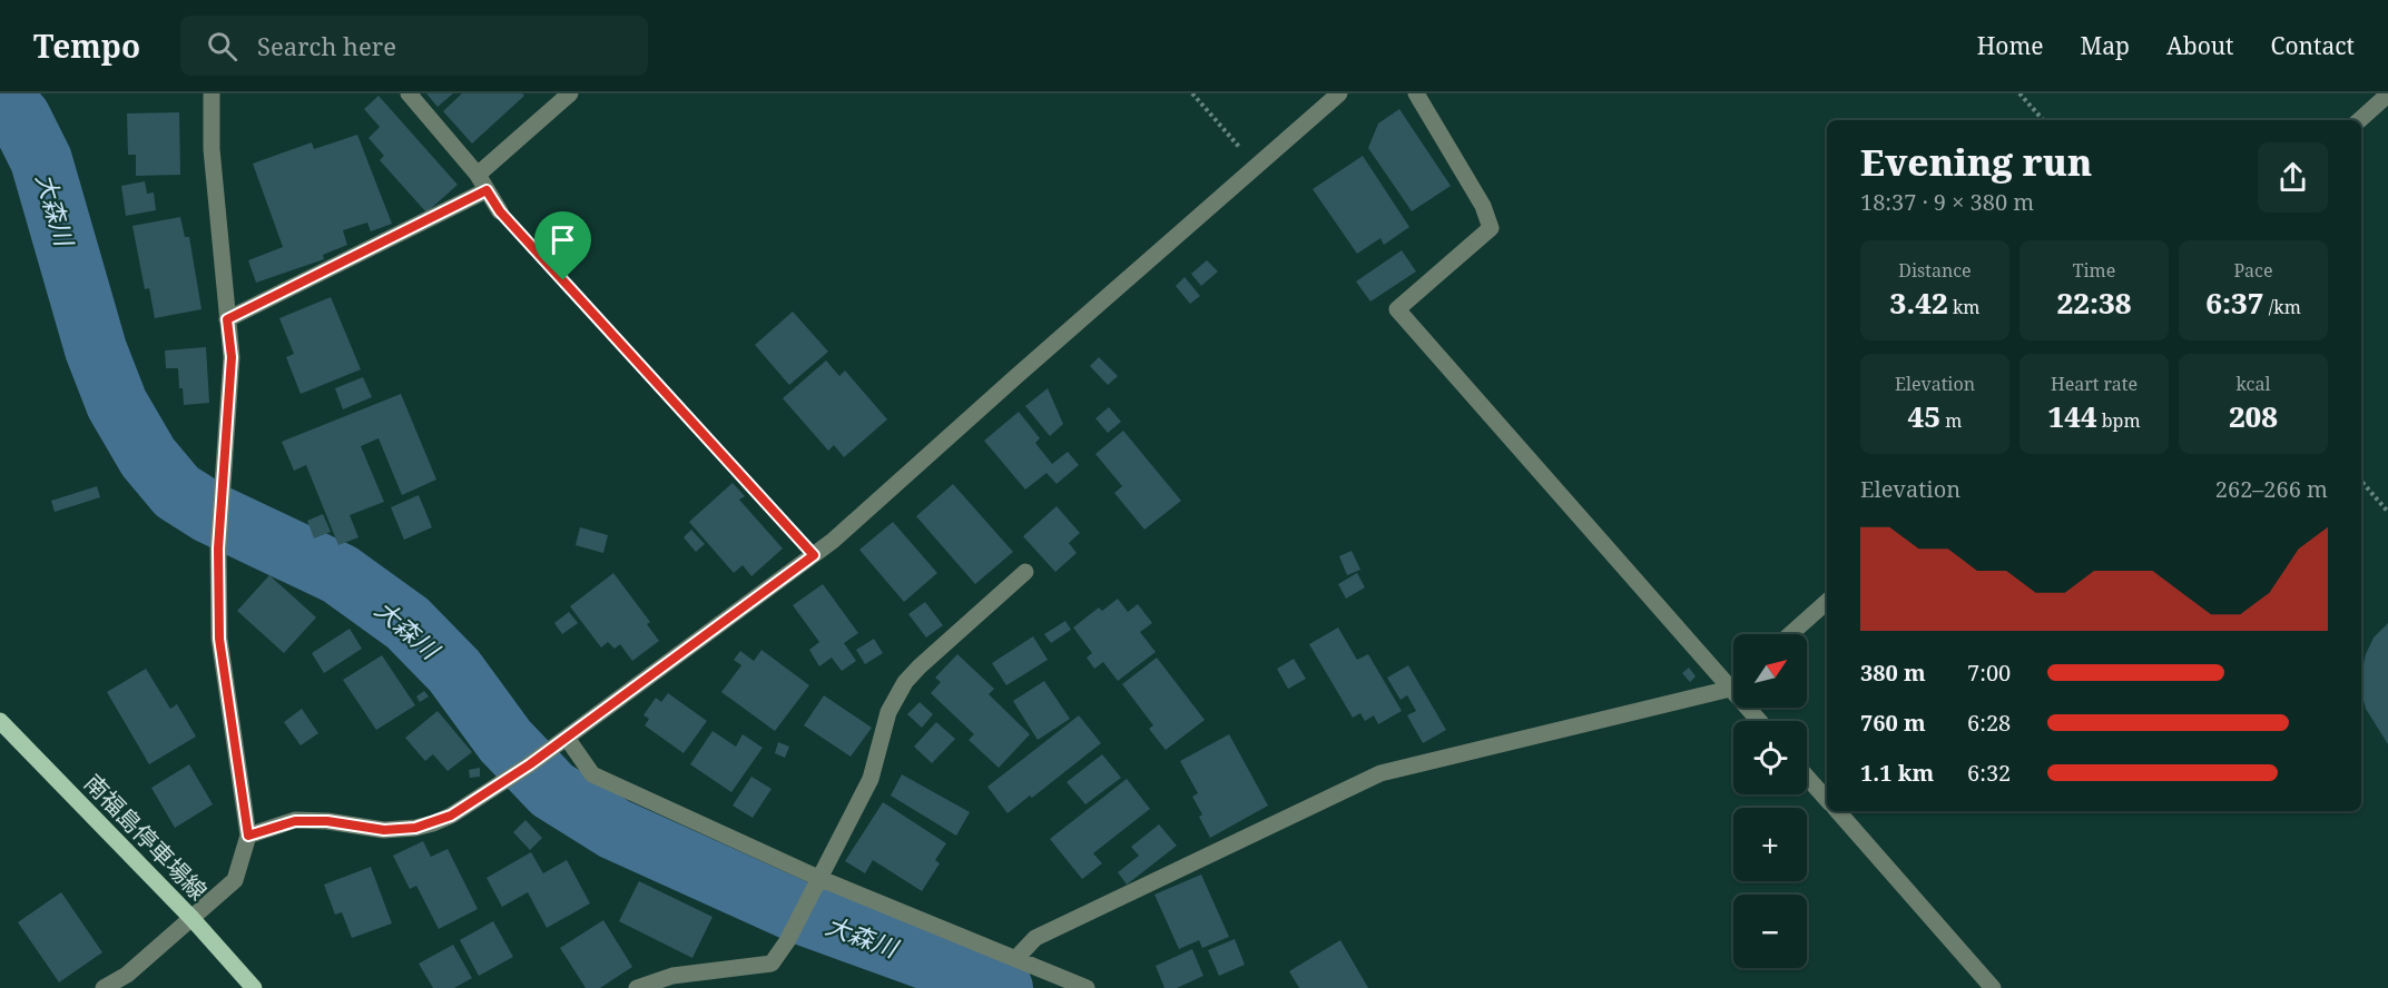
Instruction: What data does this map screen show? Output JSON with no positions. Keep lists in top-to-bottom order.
{
  "streets": {
    "main road": ["南福島停車場線"]
  },
  "water": ["大森川"],
  "north": "top right",
  "page": {
    "header": "Tempo",
    "search": "Search here",
    "nav": [
      "Home",
      "Map",
      "About",
      "Contact"
    ],
    "heading": ["Evening run", "18:37 · 9 × 380 m"],
    "stats": [
      ["Distance", "3.42 km"],
      ["Time", "22:38"],
      ["Pace", "6:37 /km"],
      ["Elevation", "45 m"],
      ["Heart rate", "144 bpm"],
      ["kcal", "208"]
    ],
    "chart": ["Elevation", "262–266 m"],
    "map_buttons": ["+", "−"],
    "list": [
      {
        "name": "380 m",
        "note": "7:00"
      },
      {
        "name": "760 m",
        "note": "6:28"
      },
      {
        "name": "1.1 km",
        "note": "6:32"
      }
    ]
  }
}
